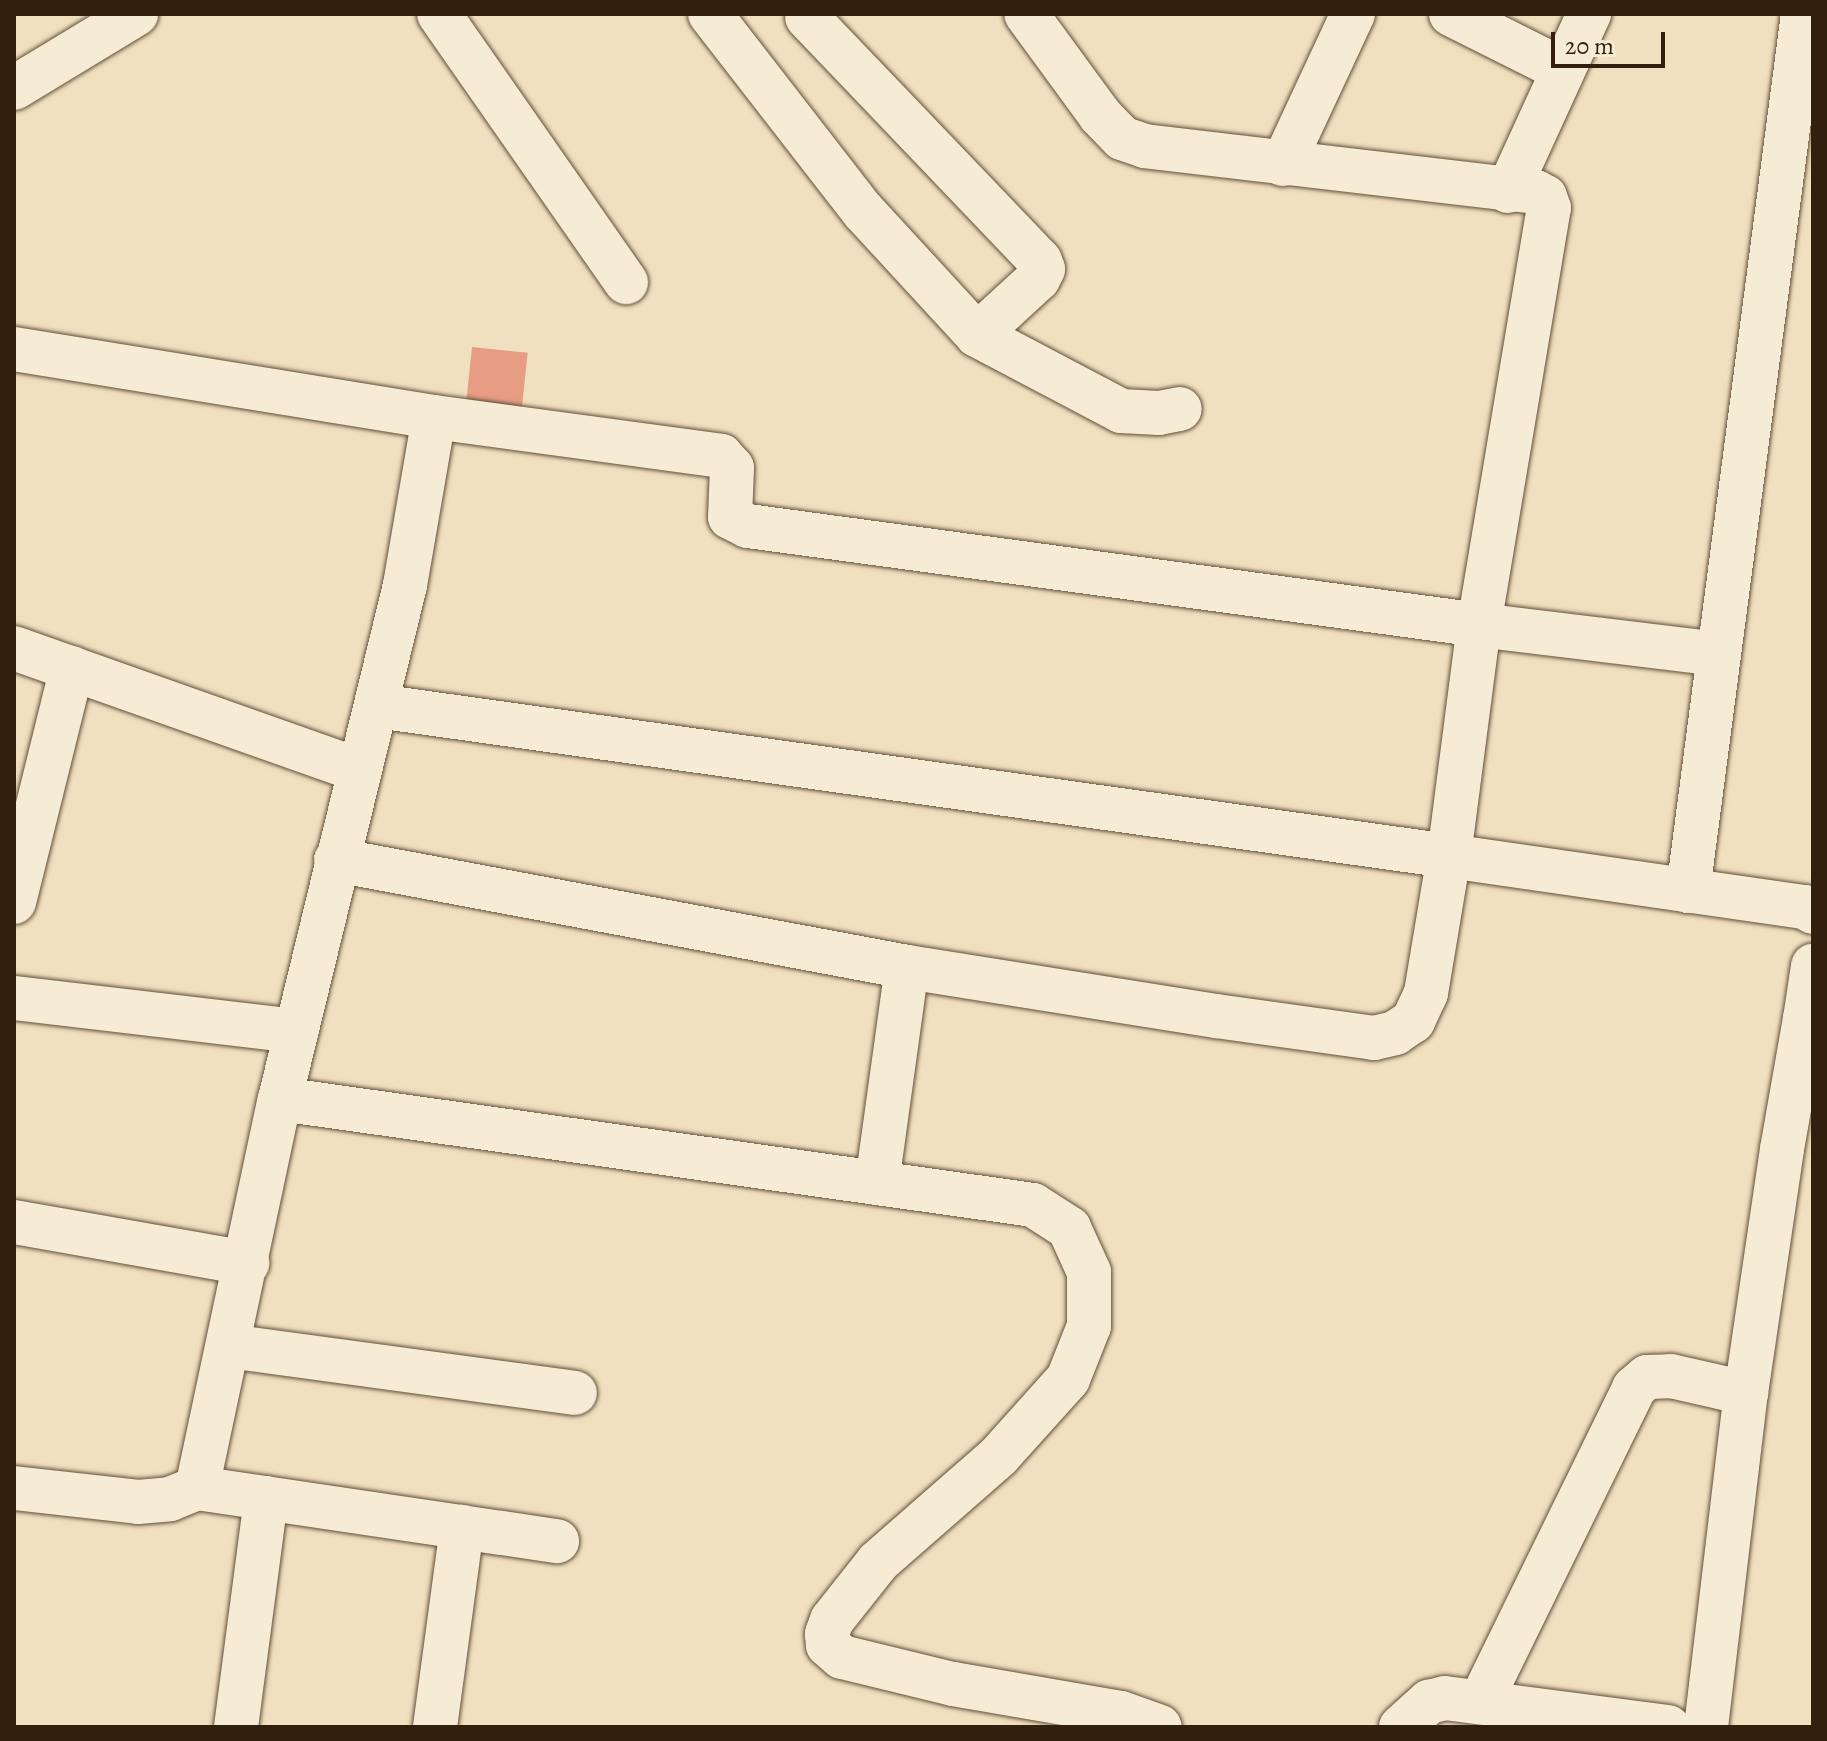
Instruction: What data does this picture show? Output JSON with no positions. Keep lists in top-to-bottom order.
{
  "scale_bar": "20 m"
}
